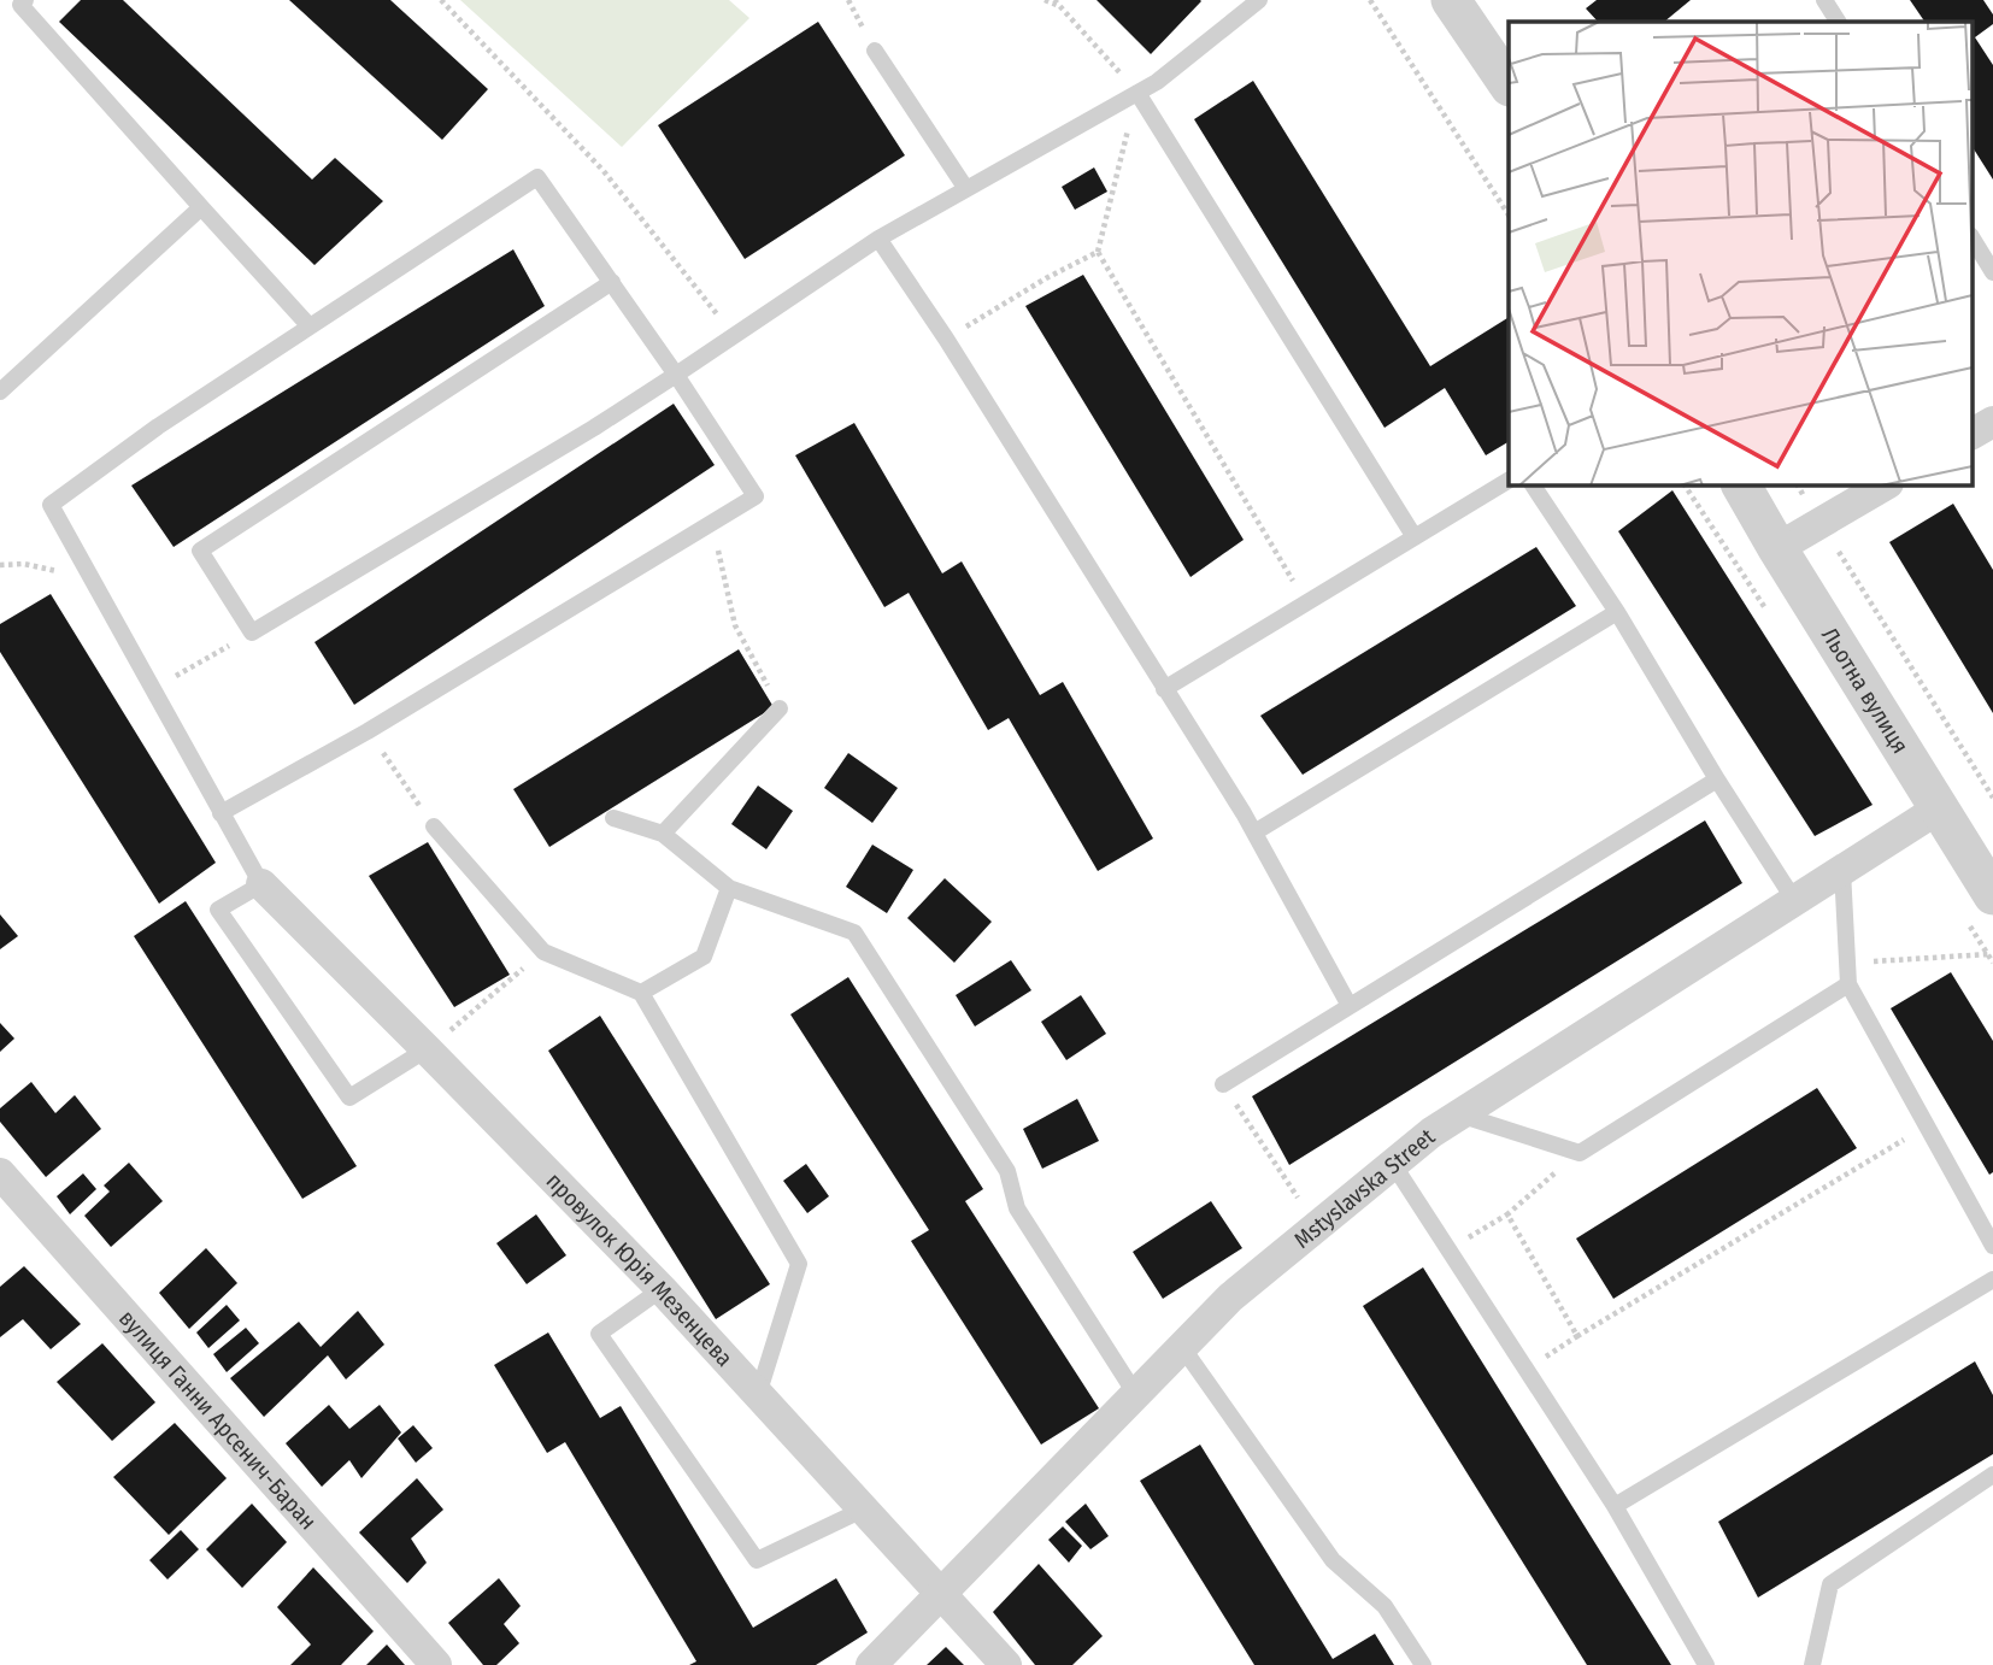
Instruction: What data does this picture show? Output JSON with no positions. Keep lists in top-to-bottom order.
{
  "streets": {
    "street": [
      "Льотна вулиця",
      "Mstyslavska Street",
      "провулок Юрія Мезенцева",
      "вулиця Ганни Арсенич-Баран"
    ]
  },
  "crossings": [
    ["Льотна вулиця", "Mstyslavska Street"],
    ["Mstyslavska Street", "провулок Юрія Мезенцева"]
  ]
}
